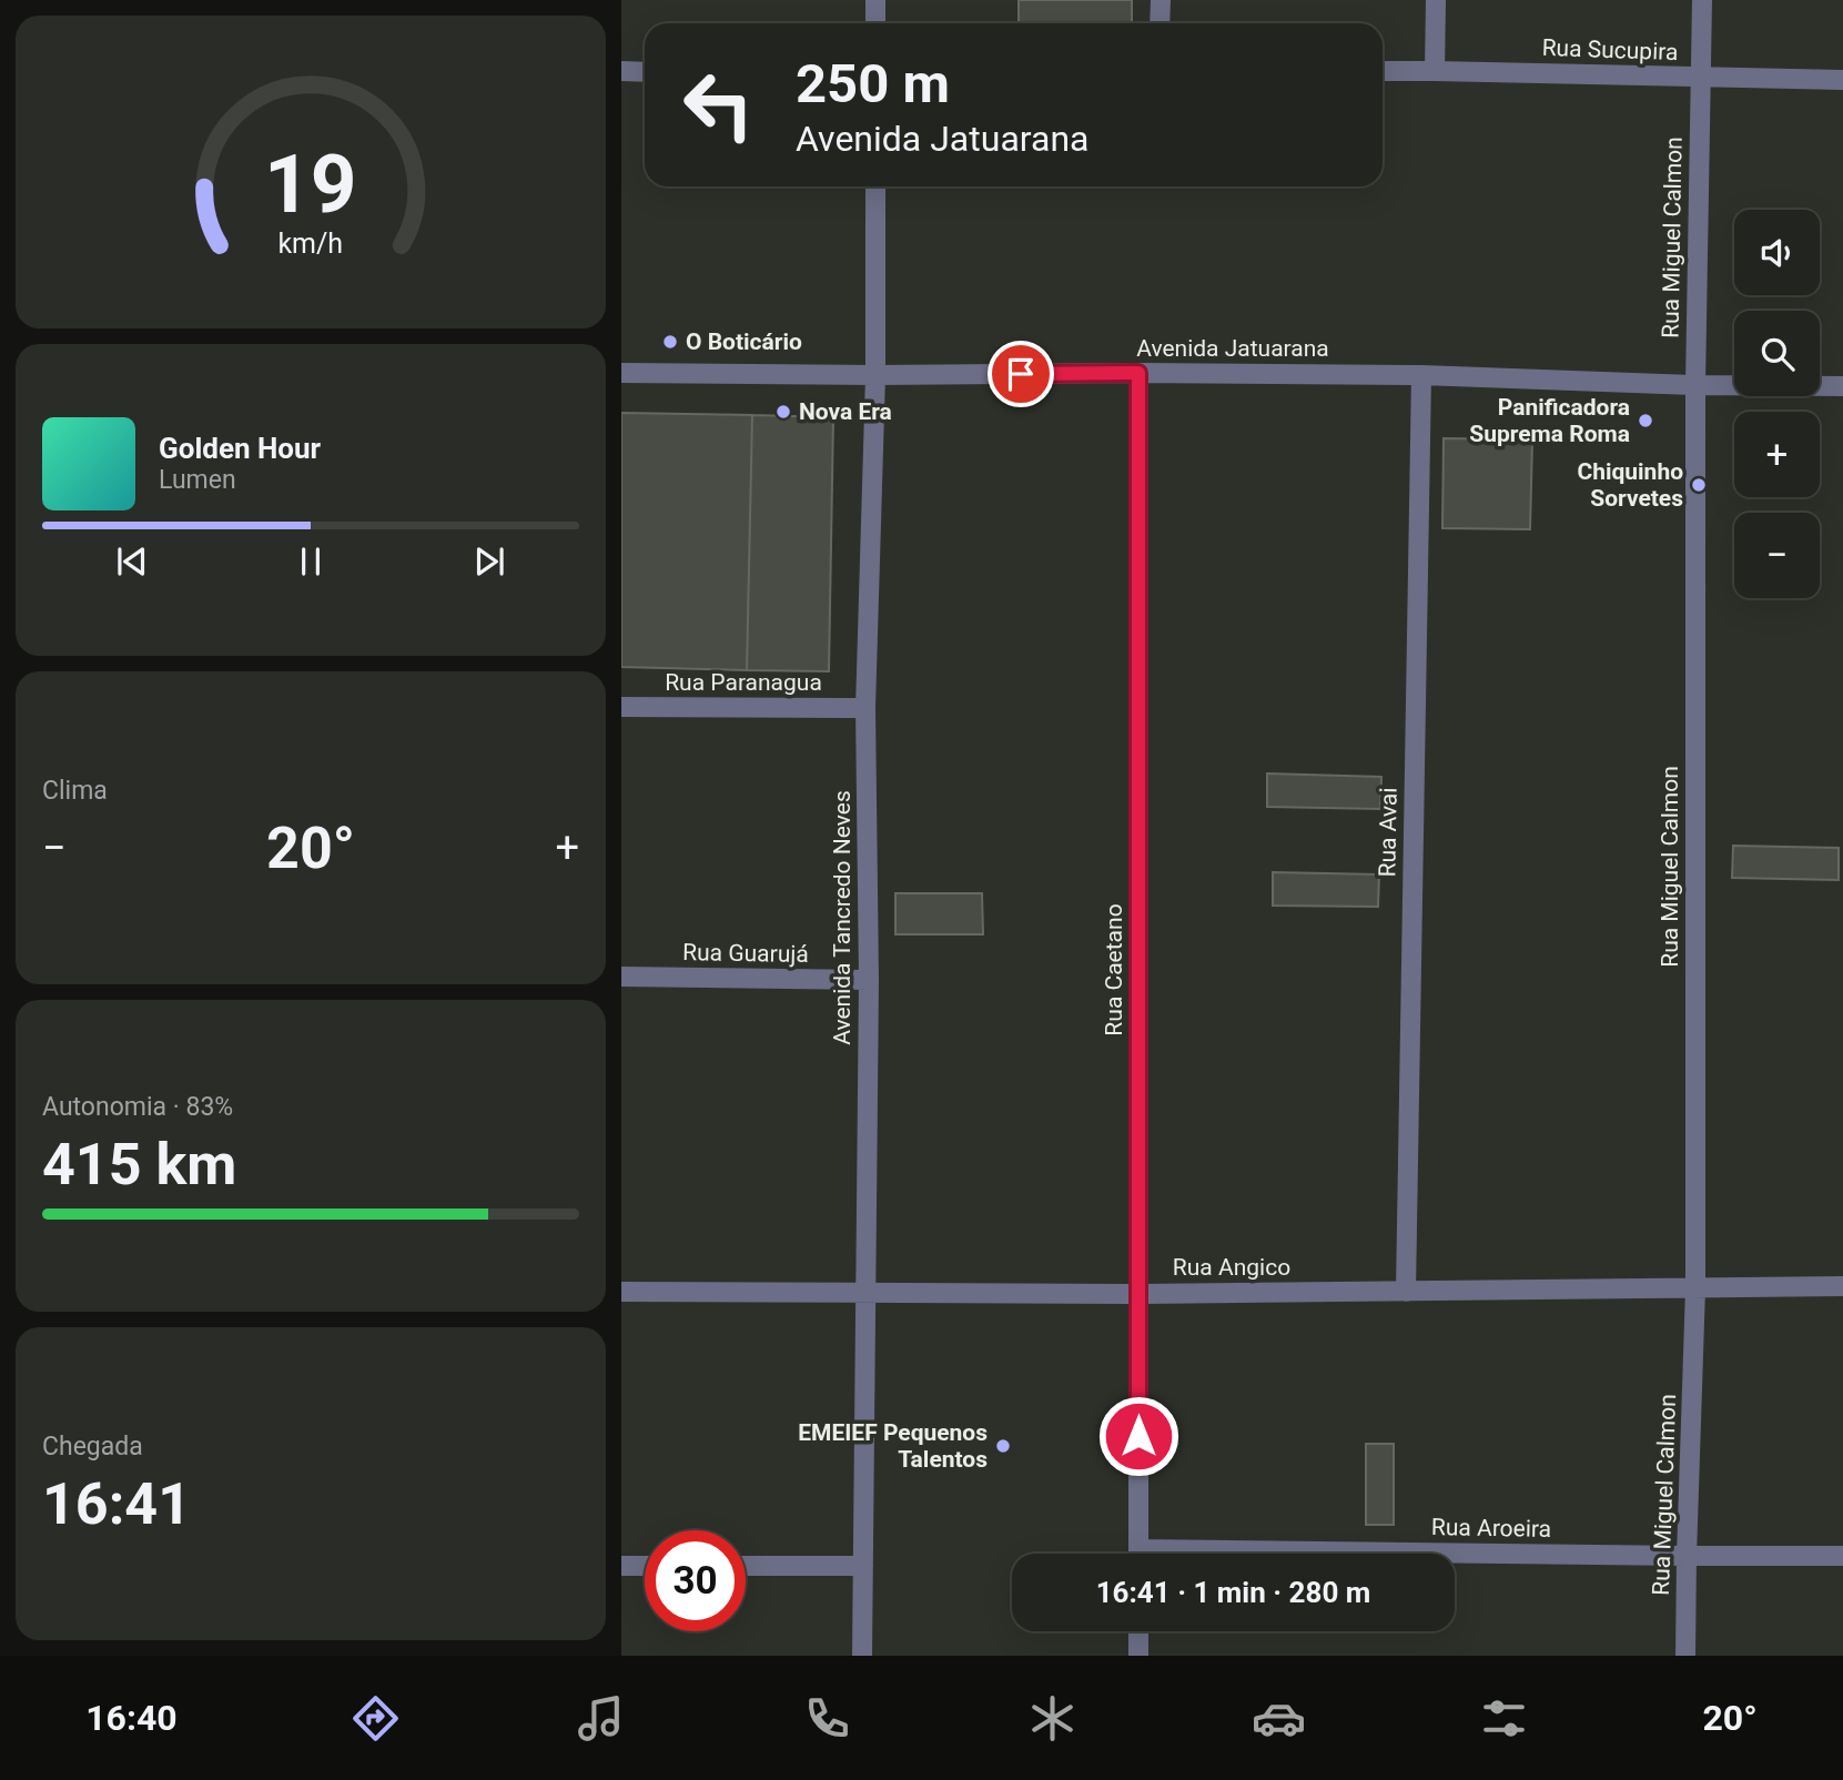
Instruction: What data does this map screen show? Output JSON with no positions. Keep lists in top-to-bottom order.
{
  "streets": {
    "street": [
      "Rua Sucupira",
      "Rua Miguel Calmon",
      "Avenida Jatuarana",
      "Rua Paranagua",
      "Rua Avai",
      "Avenida Tancredo Neves",
      "Rua Guarujá",
      "Rua Caetano",
      "Rua Angico",
      "Rua Aroeira"
    ]
  },
  "crossings": [
    ["Rua Sucupira", "Rua Miguel Calmon"],
    ["Rua Miguel Calmon", "Avenida Jatuarana"],
    ["Rua Miguel Calmon", "Rua Angico"],
    ["Rua Miguel Calmon", "Rua Aroeira"],
    ["Avenida Jatuarana", "Rua Avai"],
    ["Avenida Jatuarana", "Avenida Tancredo Neves"],
    ["Avenida Jatuarana", "Rua Caetano"],
    ["Rua Paranagua", "Avenida Tancredo Neves"],
    ["Rua Avai", "Rua Angico"],
    ["Avenida Tancredo Neves", "Rua Guarujá"],
    ["Avenida Tancredo Neves", "Rua Angico"],
    ["Rua Caetano", "Rua Angico"]
  ],
  "places": [
    "O Boticário",
    "Nova Era",
    "Panificadora Suprema Roma",
    "Chiquinho Sorvetes",
    "EMEIEF Pequenos Talentos"
  ],
  "page": {
    "turn": ["250 m", "Avenida Jatuarana"],
    "map_buttons": ["+", "−"],
    "song": ["Golden Hour", "Lumen"],
    "tile": [
      "Clima",
      ["Autonomia · 83%", "415 km"],
      ["Chegada", "16:41"]
    ],
    "heat": ["−", "20°", "+"],
    "limit": "30",
    "trip": "16:41 · 1 min · 280 m",
    "tabs": ["16:40", "20°"],
    "gauge": ["19", "km/h"]
  }
}
